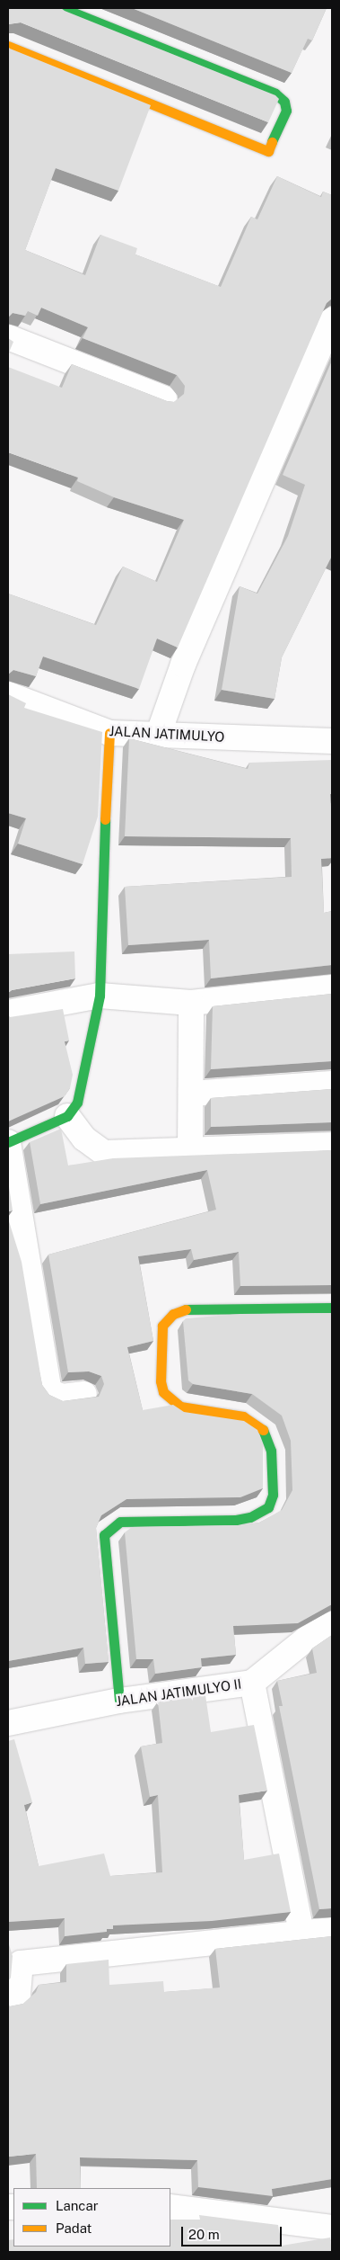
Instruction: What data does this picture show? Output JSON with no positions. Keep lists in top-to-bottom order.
{
  "streets": {
    "street": ["JALAN JATIMULYO", "JALAN JATIMULYO II"]
  },
  "legend": ["Lancar", "Padat"],
  "scale_bar": "20 m"
}
